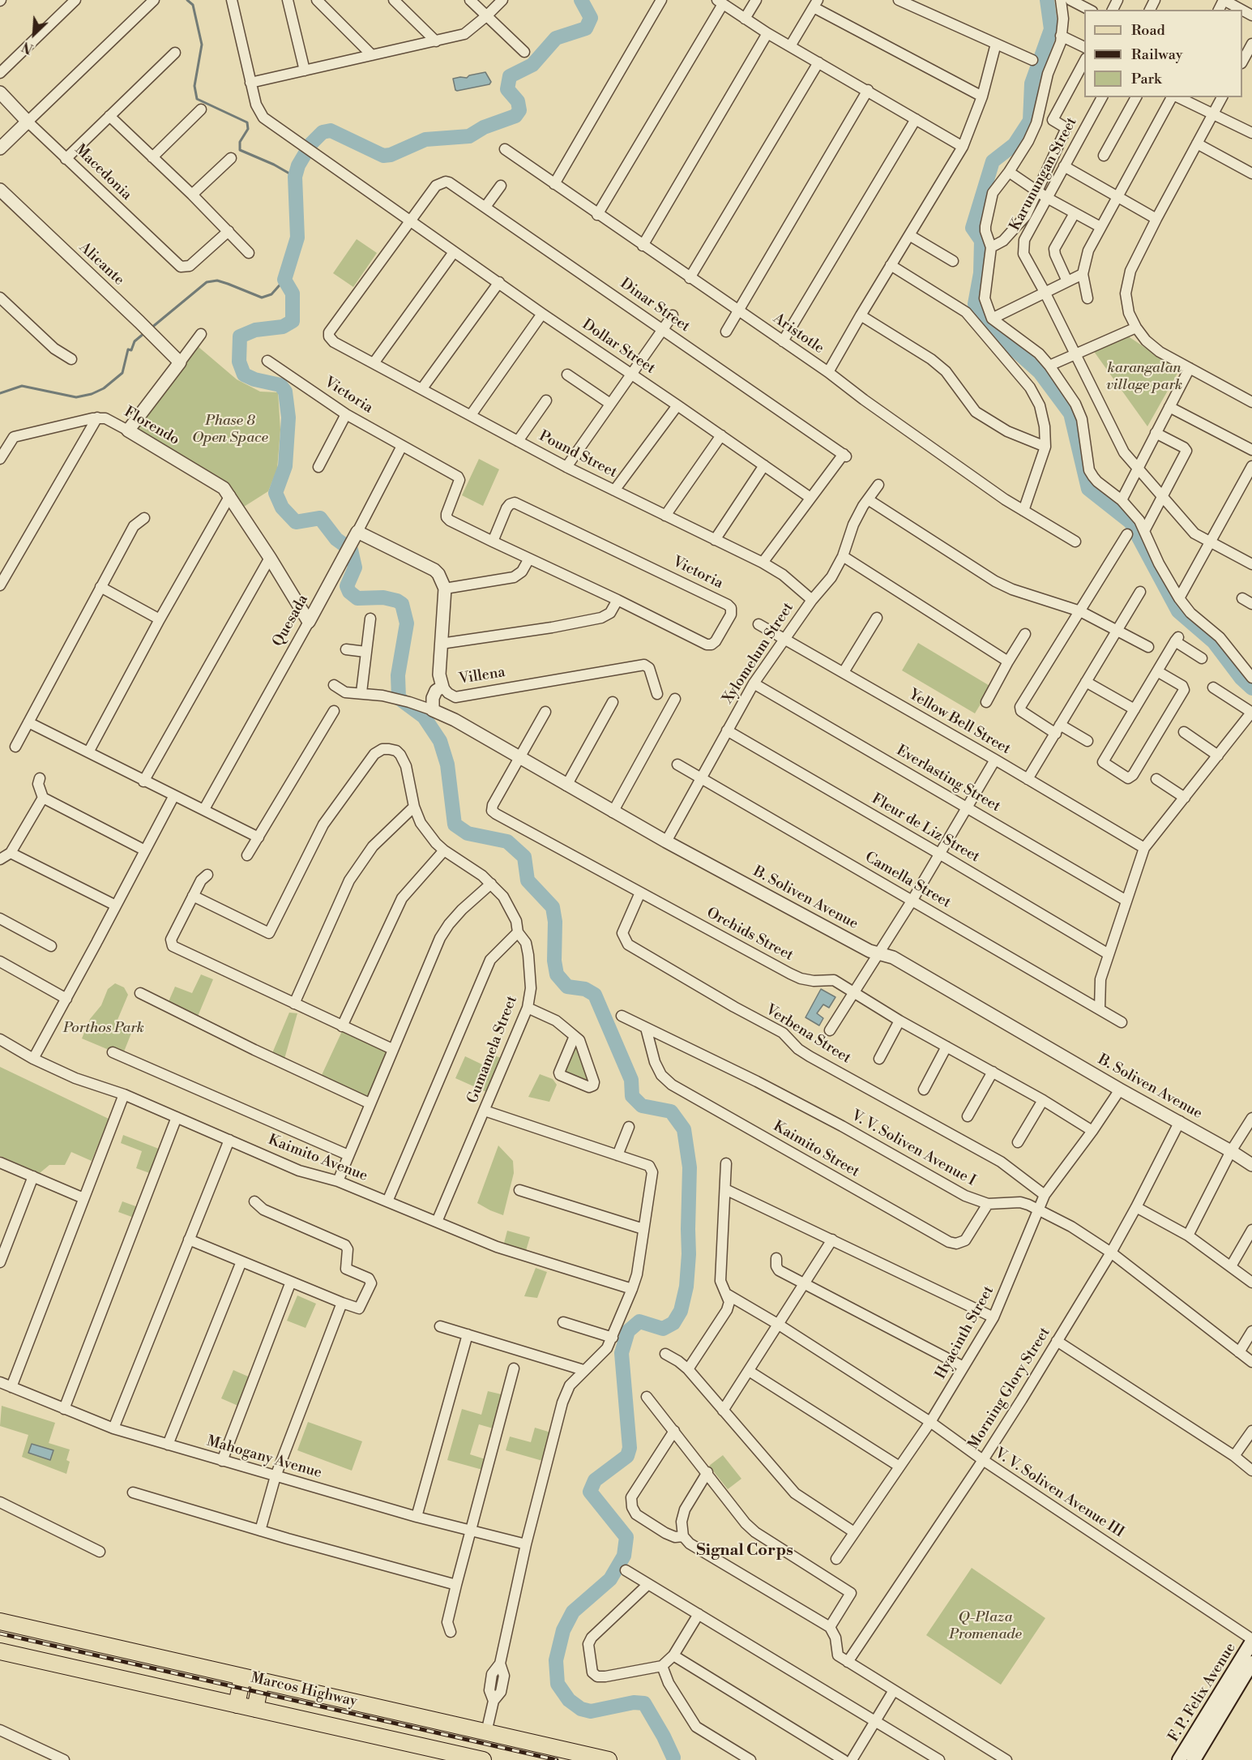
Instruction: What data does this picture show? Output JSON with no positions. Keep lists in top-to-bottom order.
{
  "streets": {
    "main road": ["Marcos Highway", "F. P. Felix Avenue"],
    "street": [
      "Macedonia",
      "Karunungan Street",
      "Alicante",
      "Dinar Street",
      "Aristotle",
      "Dollar Street",
      "Victoria",
      "Florendo",
      "Pound Street",
      "Quesada",
      "Xylomelum Street",
      "Villena",
      "Yellow Bell Street",
      "Everlasting Street",
      "Fleur de Liz Street",
      "Camella Street",
      "B. Soliven Avenue",
      "Orchids Street",
      "Verbena Street",
      "Gumamela Street",
      "V. V. Soliven Avenue I",
      "Kaimito Street",
      "Kaimito Avenue",
      "Hyacinth Street",
      "Morning Glory Street",
      "Mahogany Avenue",
      "V. V. Soliven Avenue III"
    ]
  },
  "crossings": [
    ["Dinar Street", "Dollar Street"],
    ["Dinar Street", "Pound Street"],
    ["Dollar Street", "Pound Street"],
    ["Victoria", "Quesada"],
    ["Florendo", "Quesada"],
    ["Pound Street", "Xylomelum Street"],
    ["Xylomelum Street", "Yellow Bell Street"],
    ["Xylomelum Street", "Everlasting Street"],
    ["Xylomelum Street", "Fleur de Liz Street"],
    ["Xylomelum Street", "Camella Street"],
    ["Xylomelum Street", "B. Soliven Avenue"],
    ["B. Soliven Avenue", "Orchids Street"],
    ["B. Soliven Avenue", "Hyacinth Street"],
    ["B. Soliven Avenue", "Morning Glory Street"],
    ["Orchids Street", "Verbena Street"],
    ["Orchids Street", "Hyacinth Street"],
    ["Verbena Street", "Hyacinth Street"],
    ["Gumamela Street", "Kaimito Avenue"],
    ["V. V. Soliven Avenue I", "Kaimito Street"],
    ["V. V. Soliven Avenue I", "Hyacinth Street"],
    ["V. V. Soliven Avenue I", "Morning Glory Street"],
    ["Hyacinth Street", "V. V. Soliven Avenue III"],
    ["Morning Glory Street", "V. V. Soliven Avenue III"],
    ["V. V. Soliven Avenue III", "F. P. Felix Avenue"]
  ],
  "districts": ["Signal Corps"],
  "parks": [
    "karangalan village park",
    "Phase 8 Open Space",
    "Porthos Park",
    "Q-Plaza Promenade"
  ],
  "legend": ["Road", "Railway", "Park"],
  "north": "bottom left"
}
